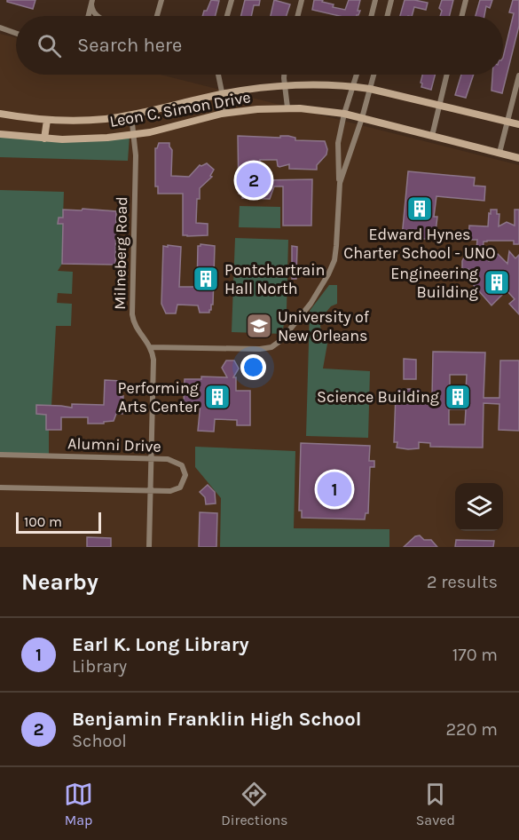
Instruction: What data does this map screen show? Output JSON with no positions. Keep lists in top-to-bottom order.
{
  "streets": {
    "main road": ["Leon C. Simon Drive"],
    "street": ["Milneberg Road", "Alumni Drive"]
  },
  "crossings": [
    ["Leon C. Simon Drive", "Milneberg Road"],
    ["Milneberg Road", "Alumni Drive"]
  ],
  "places": {
    "building": [
      "Edward Hynes Charter School - UNO",
      "Pontchartrain Hall North",
      "Engineering Building",
      "Performing Arts Center",
      "Science Building"
    ],
    "school or university": ["University of New Orleans"]
  },
  "scale_bar": "100 m",
  "page": {
    "search": "Search here",
    "pins": ["2", "1"],
    "scale": "100 m",
    "heading": ["Nearby", "2 results"],
    "list": [
      {
        "mark": "1",
        "name": "Earl K. Long Library",
        "note": "Library",
        "value": "170 m"
      },
      {
        "mark": "2",
        "name": "Benjamin Franklin High School",
        "note": "School",
        "value": "220 m"
      }
    ],
    "nav": ["Map", "Directions", "Saved"]
  }
}
